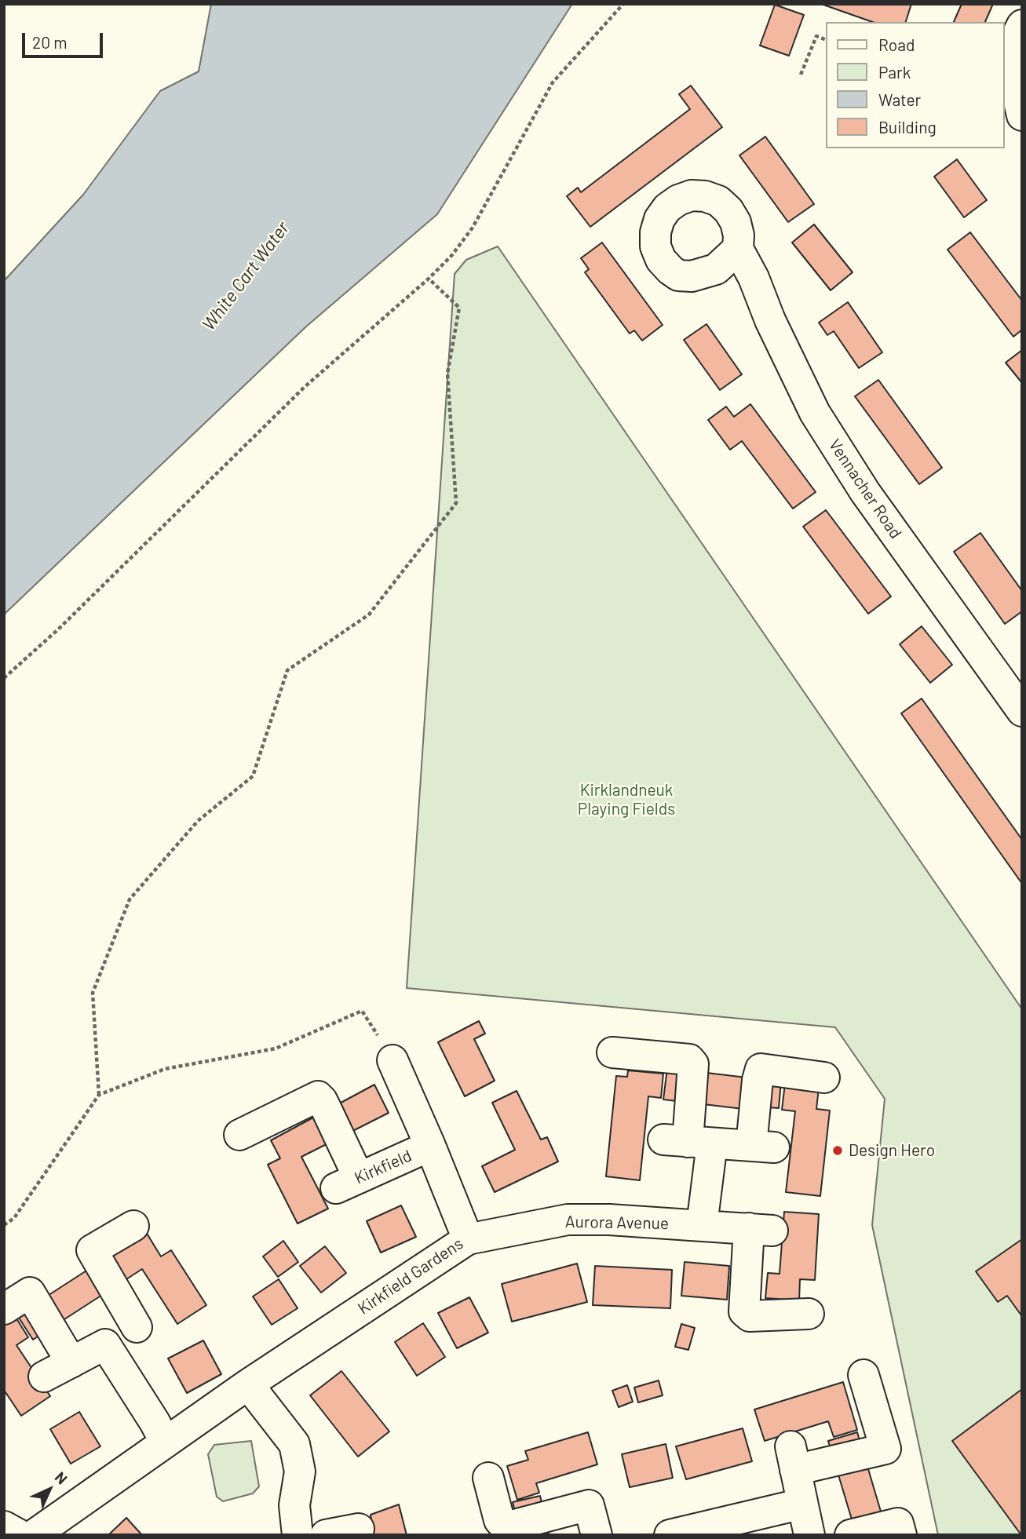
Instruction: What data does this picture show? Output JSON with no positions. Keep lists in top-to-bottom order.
{
  "streets": {
    "street": [
      "Vennacher Road",
      "Kirkfield",
      "Aurora Avenue",
      "Kirkfield Gardens"
    ]
  },
  "crossings": [
    ["Kirkfield", "Kirkfield Gardens"],
    ["Aurora Avenue", "Kirkfield Gardens"]
  ],
  "water": ["White Cart Water"],
  "parks": ["Kirklandneuk Playing Fields"],
  "places": ["Design Hero"],
  "legend": [
    "Road",
    "Park",
    "Water",
    "Building"
  ],
  "scale_bar": "20 m",
  "north": "top right"
}
